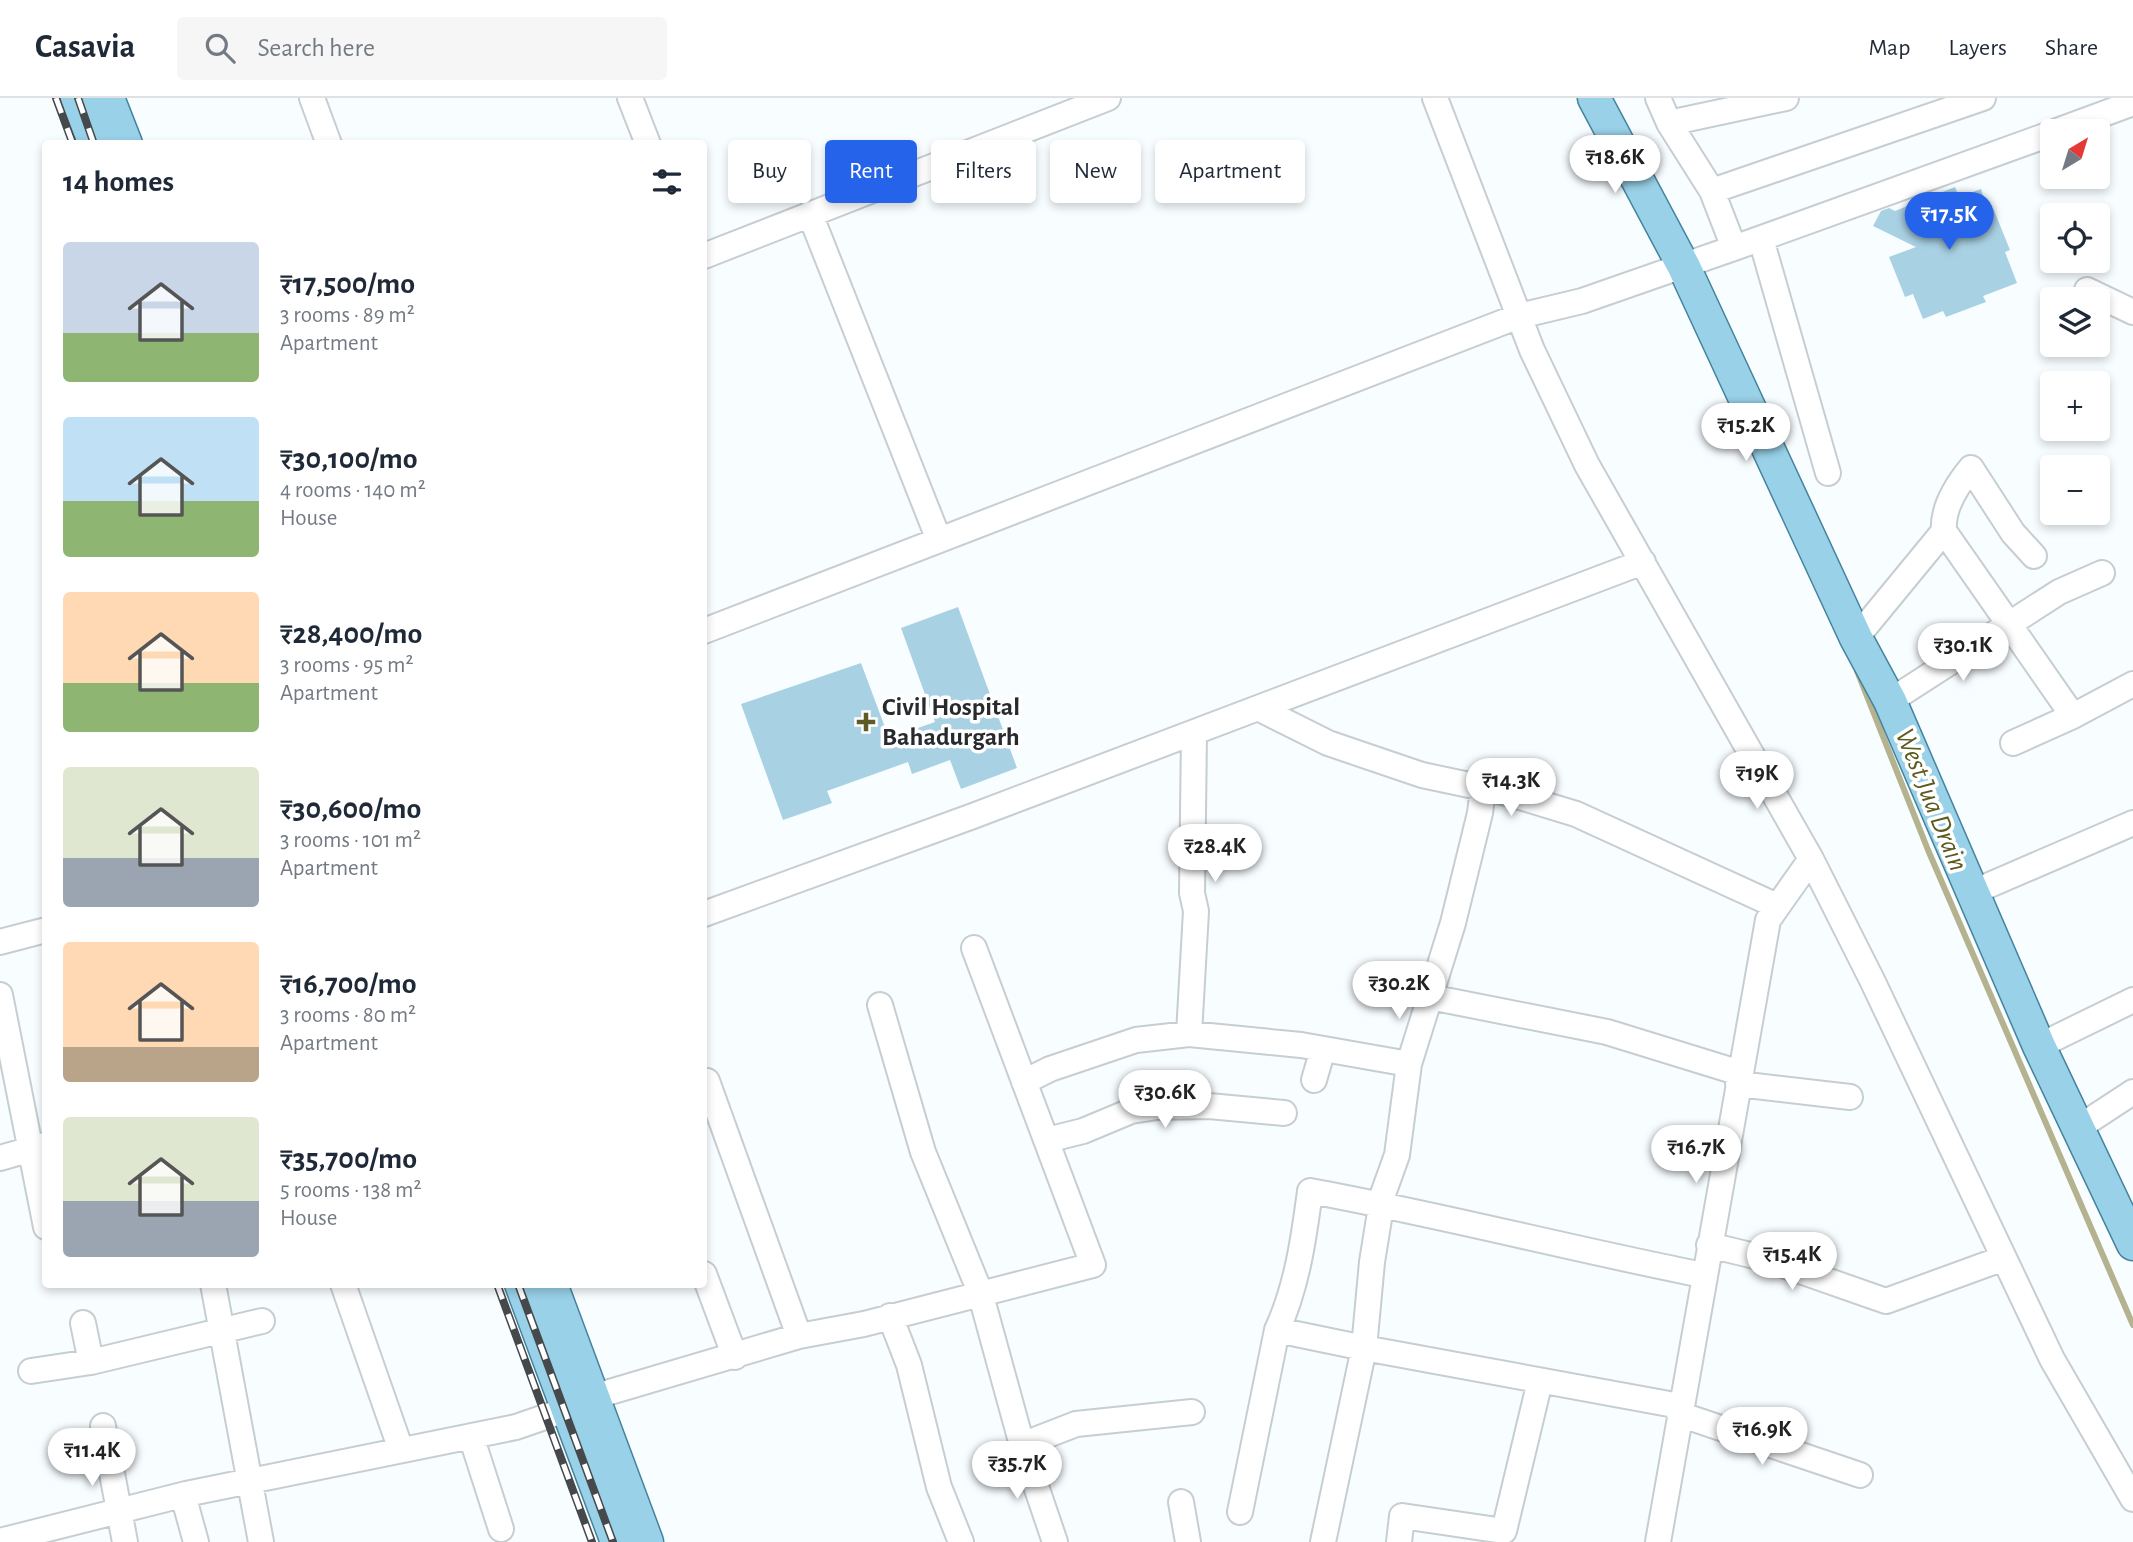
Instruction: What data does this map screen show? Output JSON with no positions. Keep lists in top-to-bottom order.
{
  "water": ["West Jua Drain"],
  "places": {
    "health": ["Civil Hospital Bahadurgarh"]
  },
  "north": "top right",
  "page": {
    "header": "Casavia",
    "search": "Search here",
    "nav": ["Map", "Layers", "Share"],
    "map_buttons": ["+", "−"],
    "price": [
      "₹18.6K",
      "₹17.5K",
      "₹15.2K",
      "₹30.1K",
      "₹19K",
      "₹14.3K",
      "₹28.4K",
      "₹30.2K",
      "₹30.6K",
      "₹16.7K",
      "₹15.4K",
      "₹16.9K",
      "₹11.4K",
      "₹35.7K"
    ],
    "chip": [
      "Buy",
      "Rent",
      "Filters",
      "New",
      "Apartment"
    ],
    "heading": "14 homes",
    "list": [
      {
        "name": "₹17,500/mo",
        "note": "3 rooms · 89 m² · Apartment"
      },
      {
        "name": "₹30,100/mo",
        "note": "4 rooms · 140 m² · House"
      },
      {
        "name": "₹28,400/mo",
        "note": "3 rooms · 95 m² · Apartment"
      },
      {
        "name": "₹30,600/mo",
        "note": "3 rooms · 101 m² · Apartment"
      },
      {
        "name": "₹16,700/mo",
        "note": "3 rooms · 80 m² · Apartment"
      },
      {
        "name": "₹35,700/mo",
        "note": "5 rooms · 138 m² · House"
      }
    ]
  }
}
